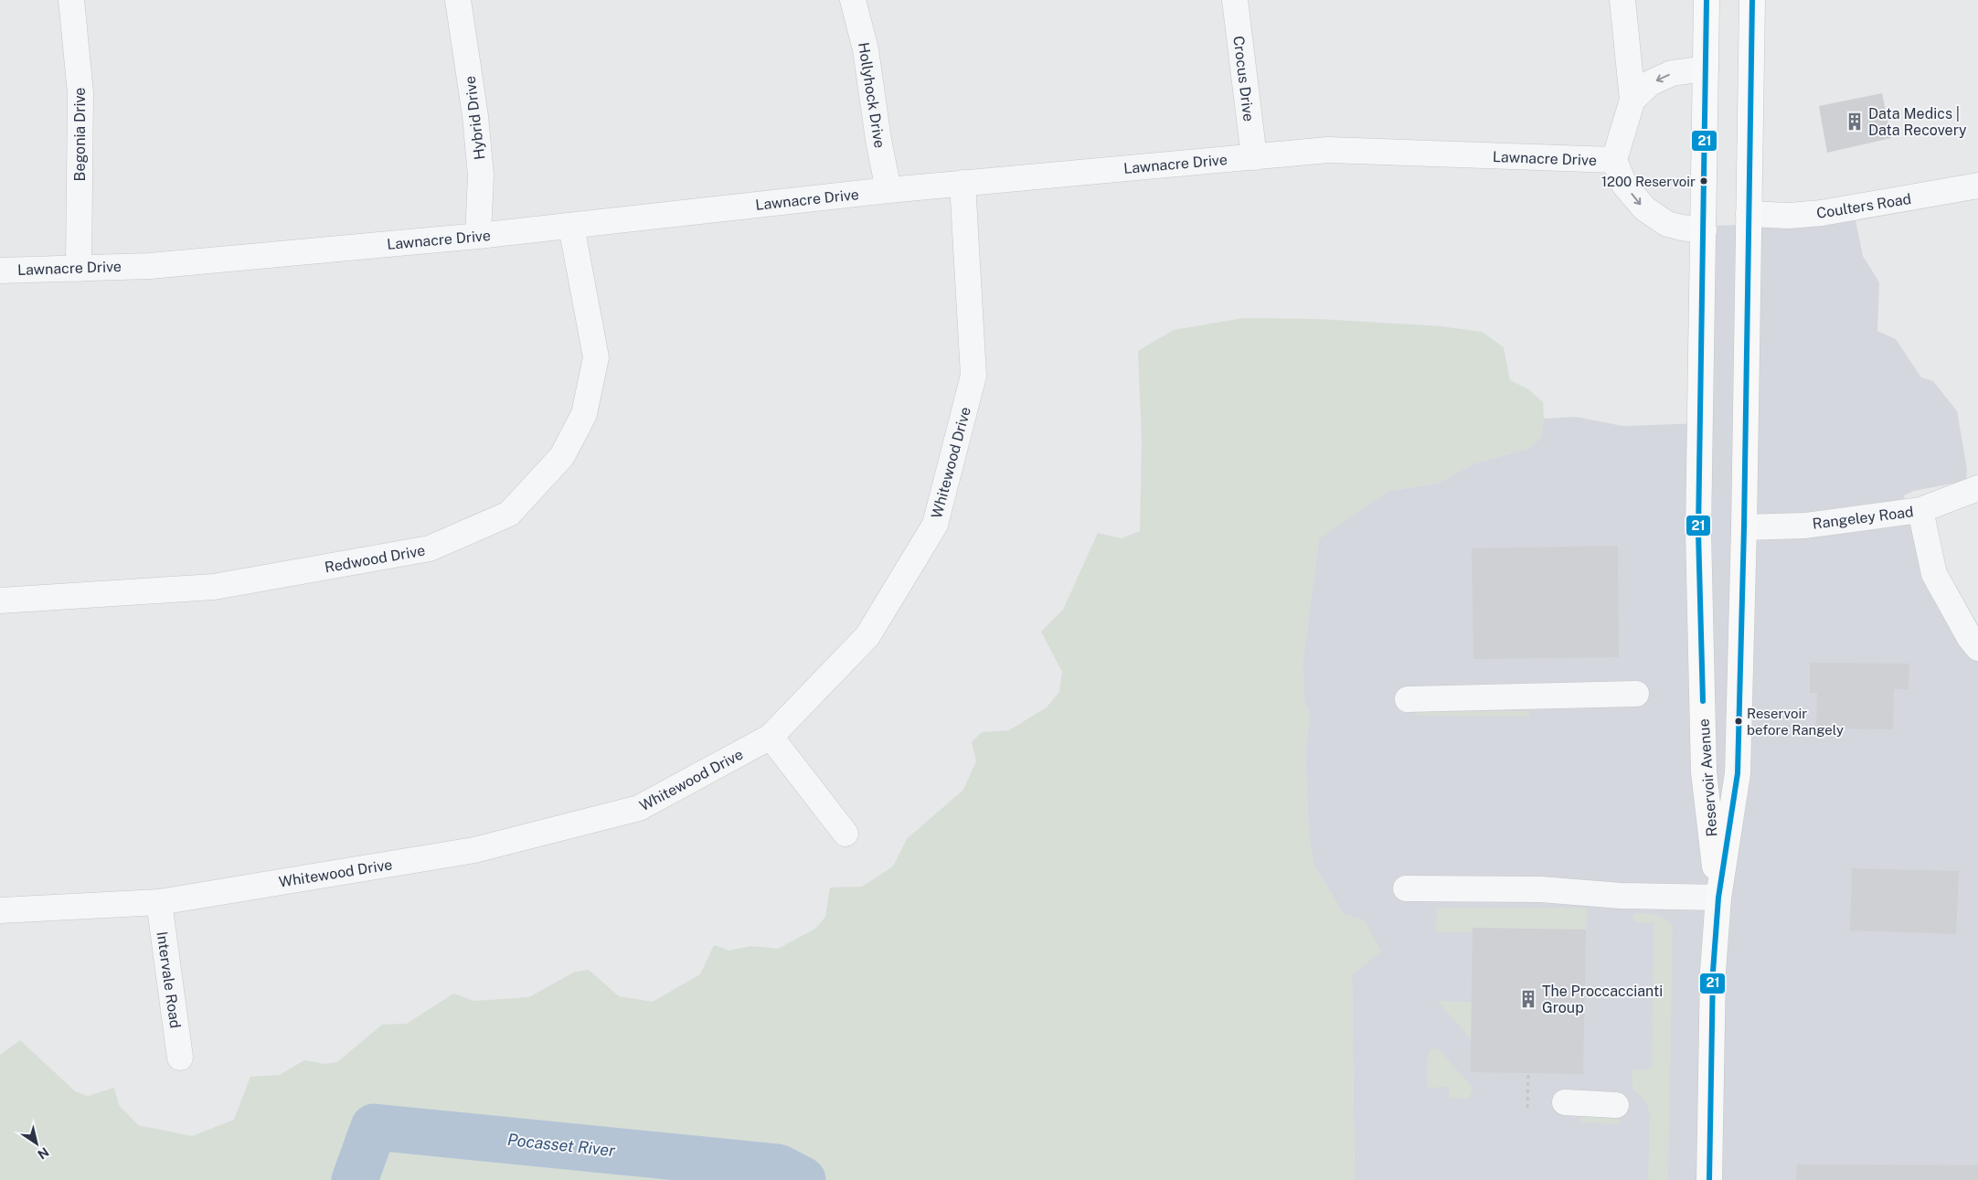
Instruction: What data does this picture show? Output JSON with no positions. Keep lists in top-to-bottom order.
{
  "streets": {
    "main road": ["Reservoir Avenue"],
    "street": [
      "Crocus Drive",
      "Hollyhock Drive",
      "Hybrid Drive",
      "Begonia Drive",
      "Lawnacre Drive",
      "Coulters Road",
      "Whitewood Drive",
      "Rangeley Road",
      "Redwood Drive",
      "Intervale Road"
    ]
  },
  "crossings": [
    ["Crocus Drive", "Lawnacre Drive"],
    ["Hollyhock Drive", "Lawnacre Drive"],
    ["Hybrid Drive", "Lawnacre Drive"],
    ["Begonia Drive", "Lawnacre Drive"],
    ["Lawnacre Drive", "Whitewood Drive"],
    ["Lawnacre Drive", "Redwood Drive"],
    ["Lawnacre Drive", "Reservoir Avenue"],
    ["Coulters Road", "Reservoir Avenue"],
    ["Whitewood Drive", "Intervale Road"],
    ["Rangeley Road", "Reservoir Avenue"]
  ],
  "water": ["Pocasset River"],
  "places": {
    "building": ["Data Medics | Data Recovery", "The Proccaccianti Group"],
    "other": ["1200 Reservoir", "Reservoir before Rangely"]
  },
  "lines": ["transit line 21"],
  "north": "bottom right"
}
